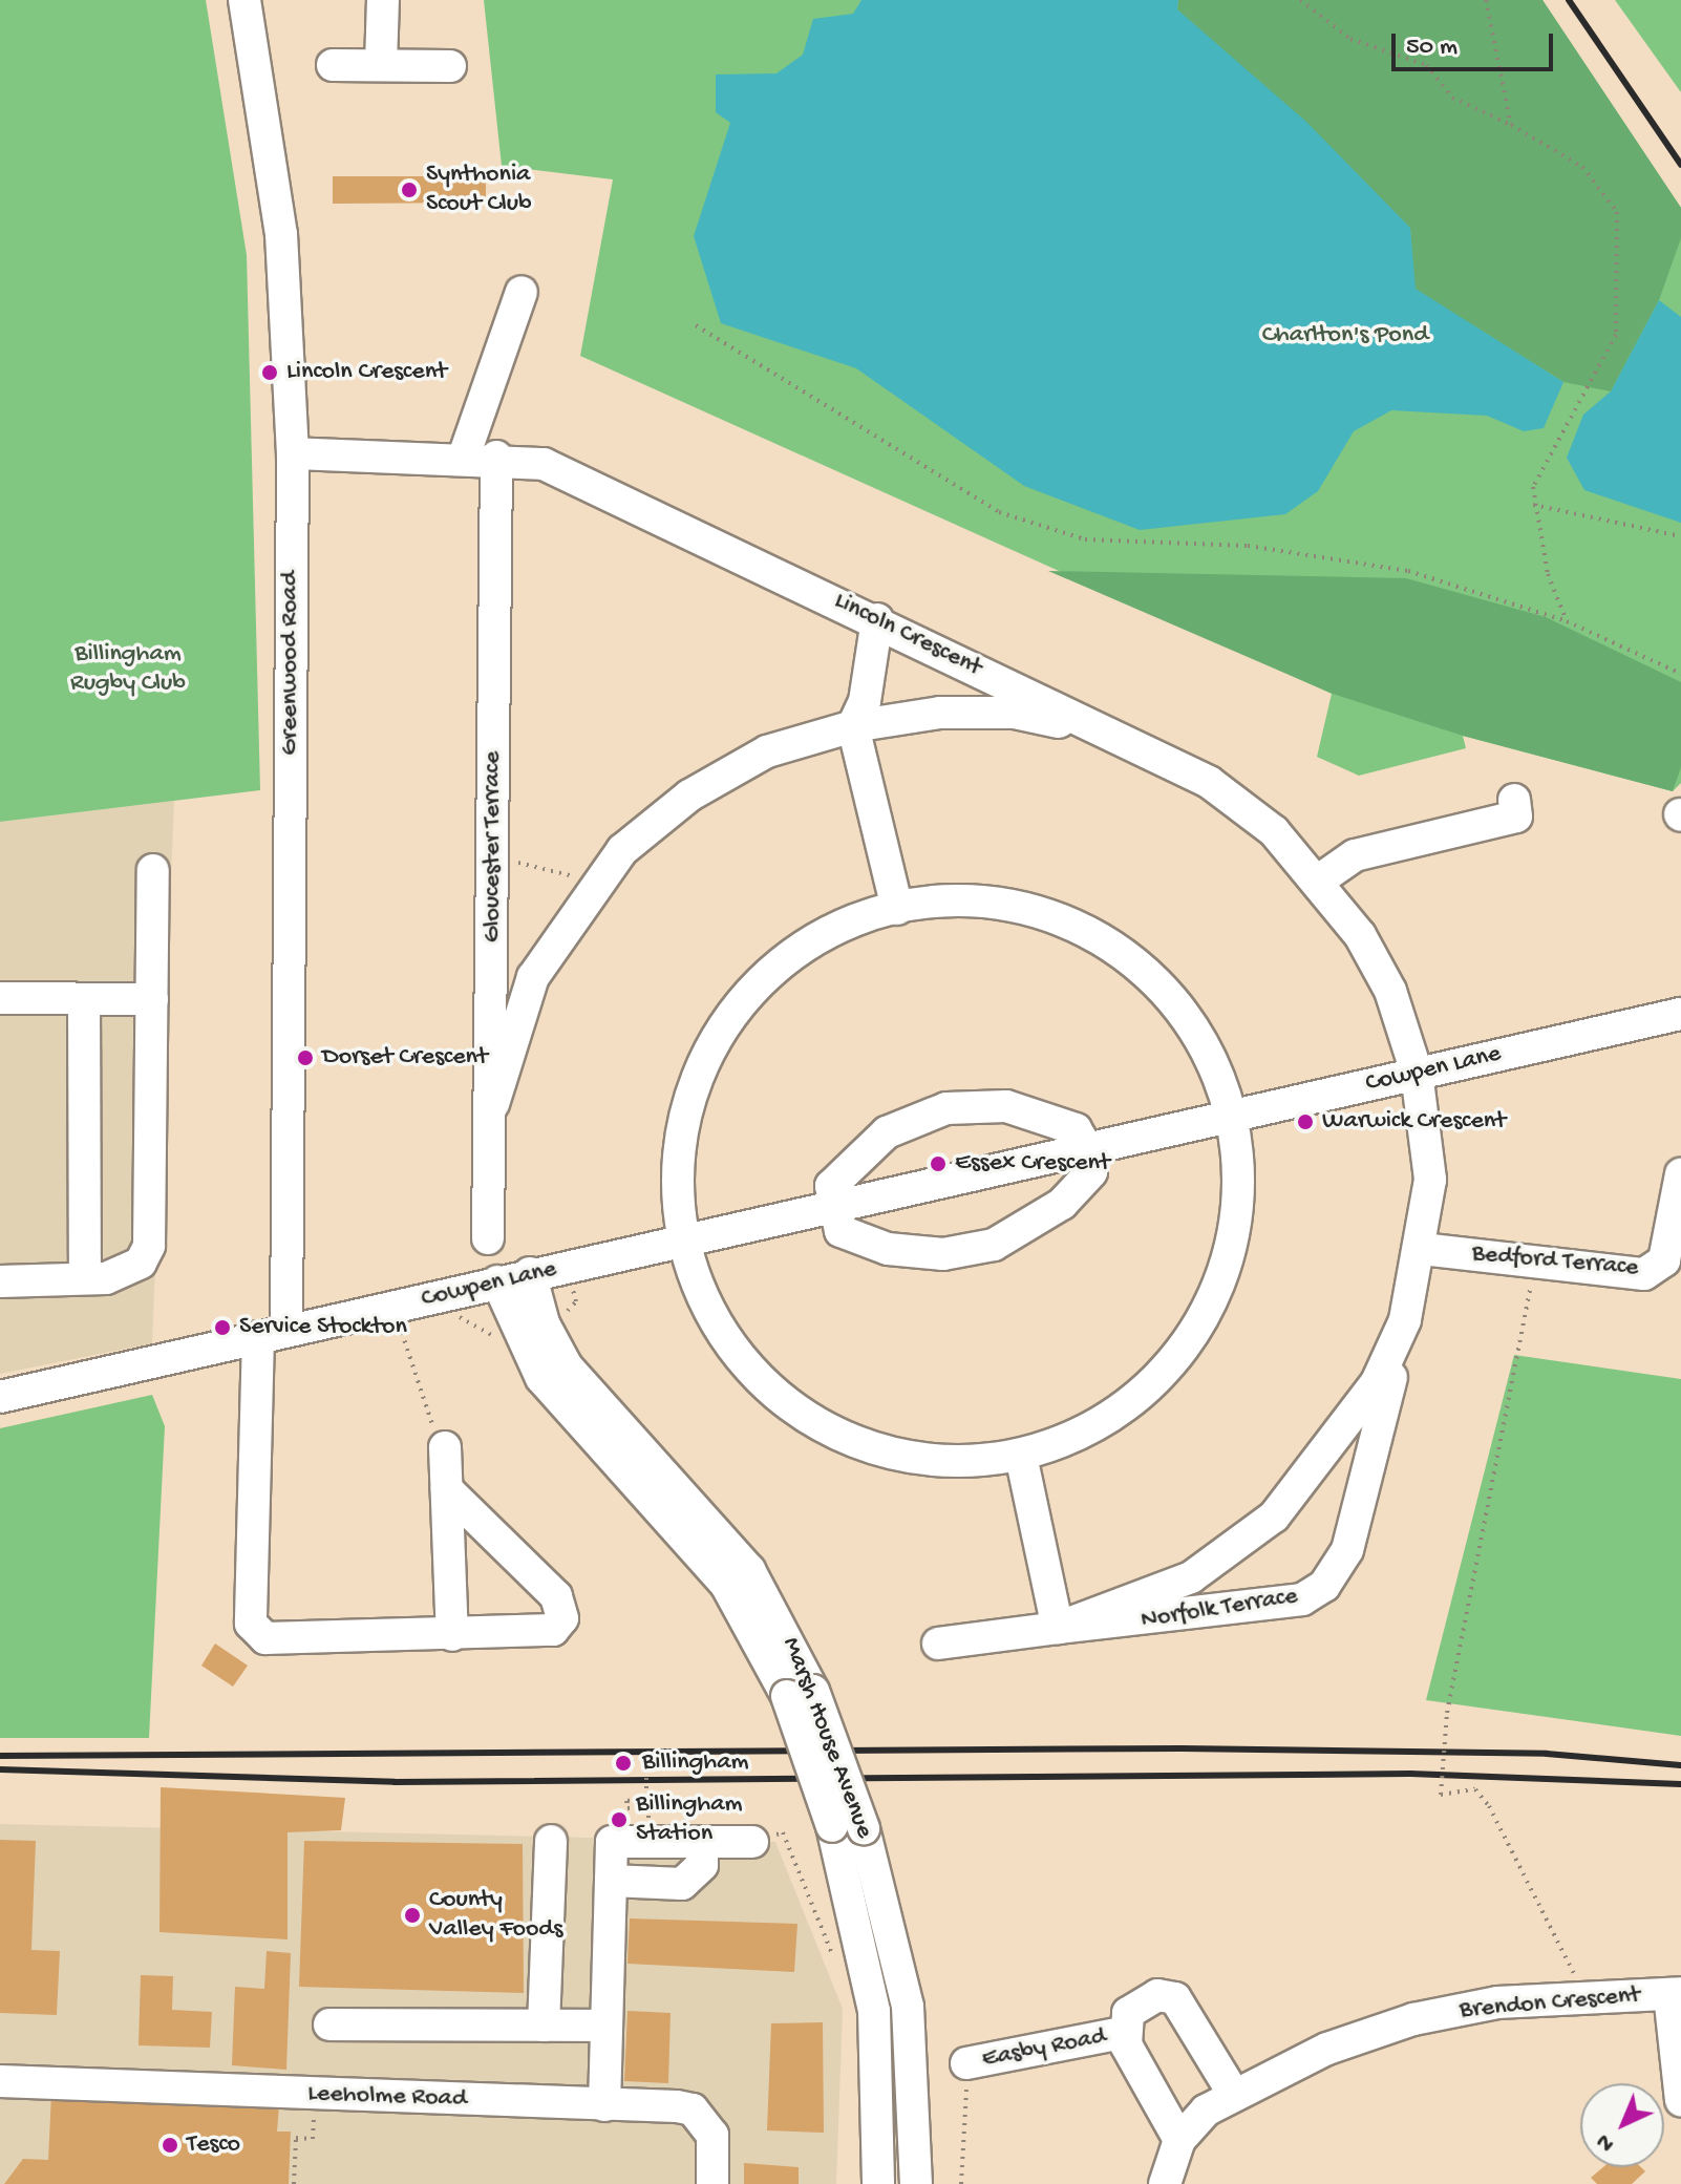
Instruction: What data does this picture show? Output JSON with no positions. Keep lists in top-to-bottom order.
{
  "streets": {
    "street": [
      "Lincoln Crescent",
      "Greenwood Road",
      "Gloucester Terrace",
      "Cowpen Lane",
      "Bedford Terrace",
      "Norfolk Terrace",
      "Marsh House Avenue",
      "Brendon Crescent",
      "Easby Road",
      "Leeholme Road"
    ]
  },
  "crossings": [
    ["Lincoln Crescent", "Greenwood Road"],
    ["Lincoln Crescent", "Gloucester Terrace"],
    ["Lincoln Crescent", "Cowpen Lane"],
    ["Greenwood Road", "Cowpen Lane"],
    ["Cowpen Lane", "Marsh House Avenue"]
  ],
  "parks": ["Charlton's Pond", "Billingham Rugby Club"],
  "places": [
    "Synthonia Scout Club",
    "Lincoln Crescent",
    "Dorset Crescent",
    "Warwick Crescent",
    "Essex Crescent",
    "Service Stockton",
    "Billingham",
    "Billingham Station",
    "County Valley Foods",
    "Tesco"
  ],
  "scale_bar": "50 m",
  "north": "bottom left"
}
